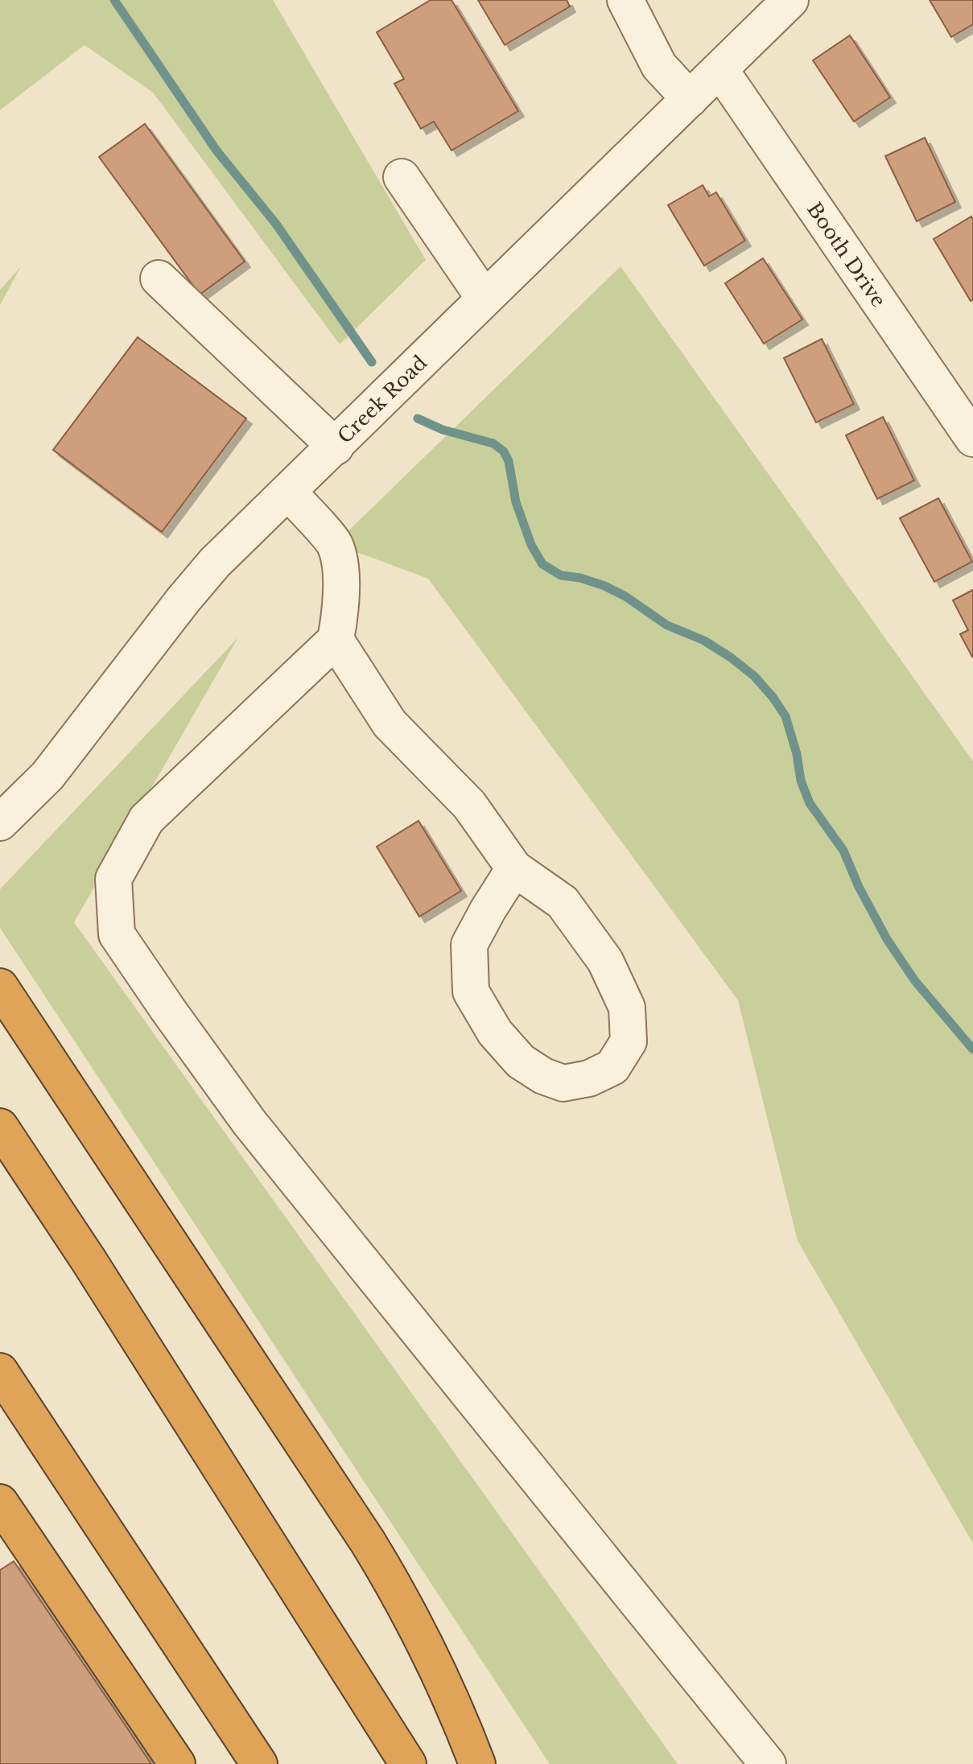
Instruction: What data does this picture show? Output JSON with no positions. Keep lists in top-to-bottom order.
{
  "streets": {
    "street": ["Booth Drive", "Creek Road"]
  },
  "crossings": [
    ["Booth Drive", "Creek Road"]
  ]
}
